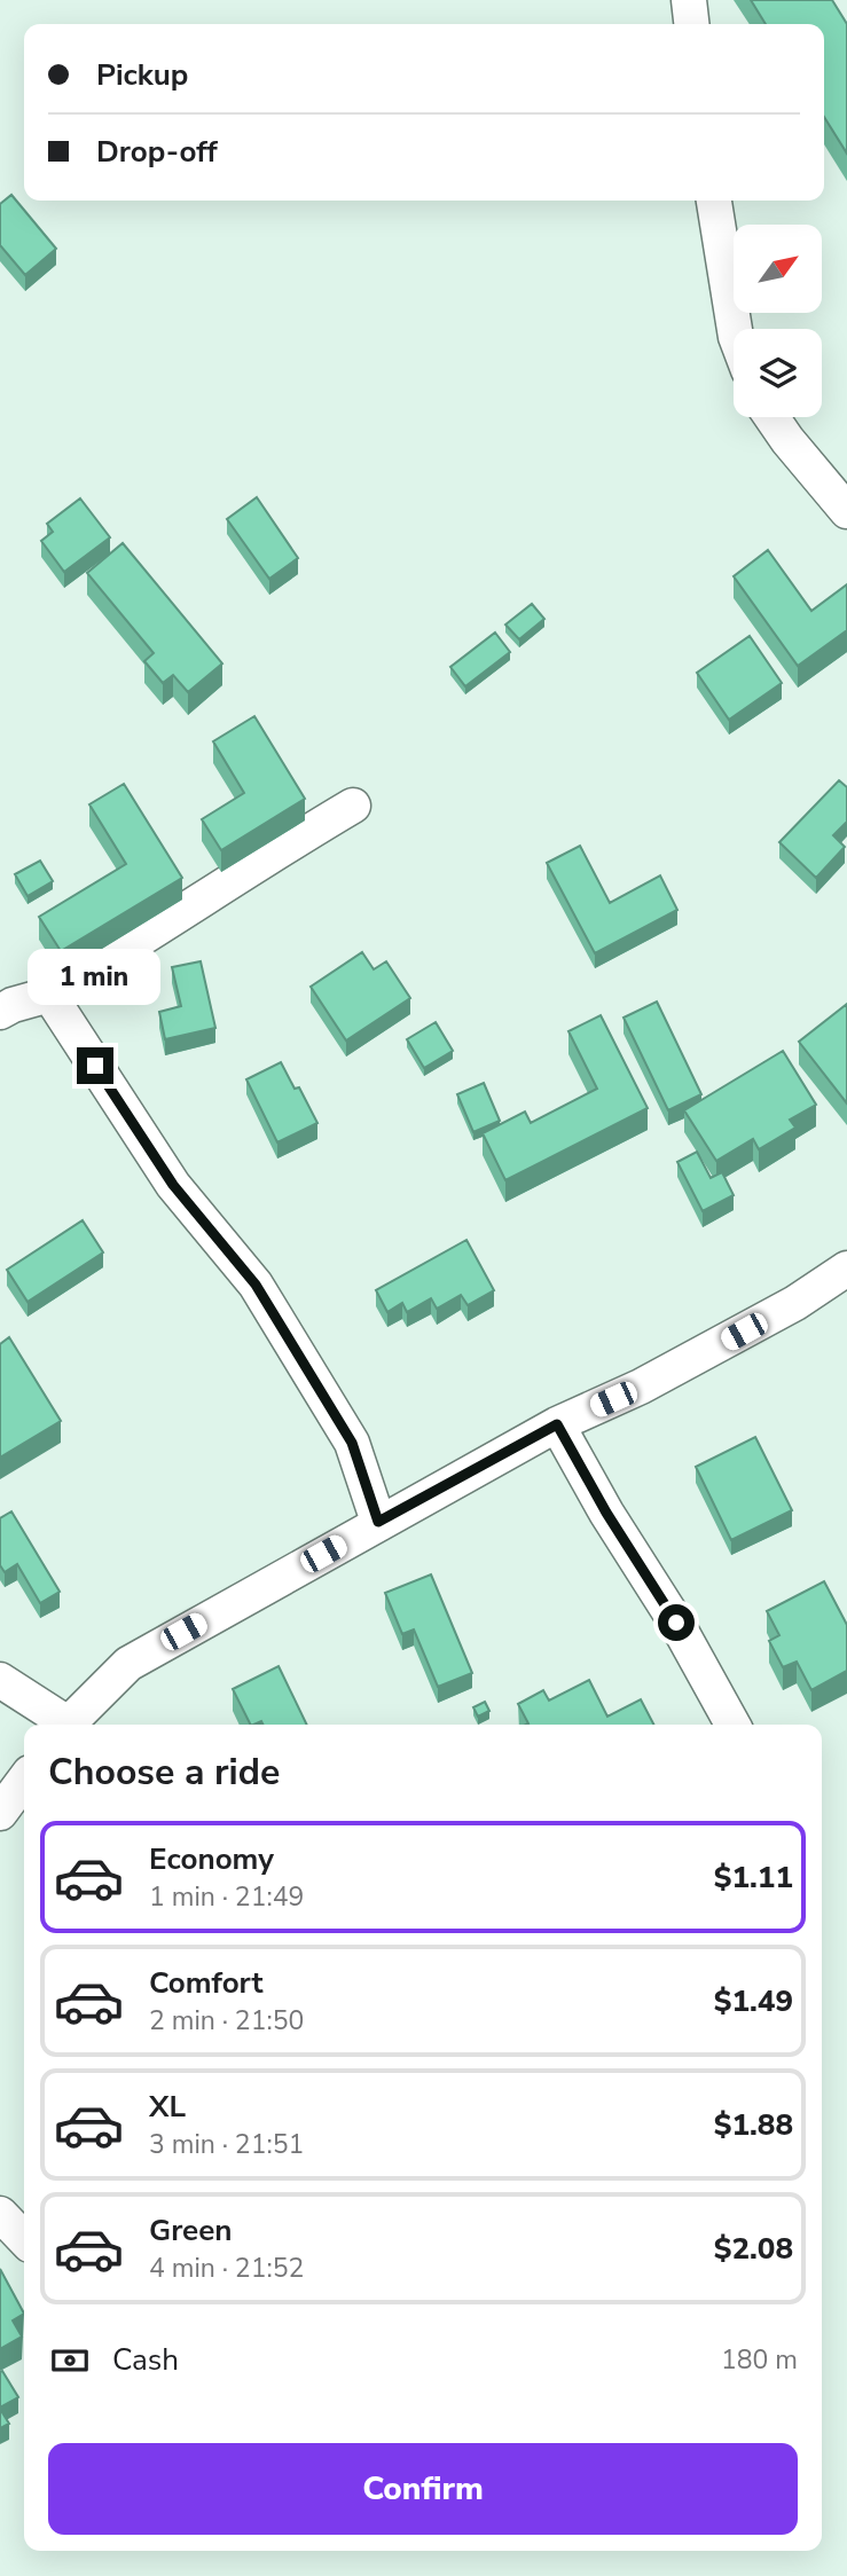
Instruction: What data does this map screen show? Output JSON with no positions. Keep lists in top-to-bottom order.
{
  "north": "top right",
  "page": {
    "banner": ["Pickup", "Drop-off"],
    "bubble": "1 min",
    "heading": "Choose a ride",
    "list": [
      {
        "name": "Economy",
        "note": "1 min · 21:49",
        "value": "$1.11"
      },
      {
        "name": "Comfort",
        "note": "2 min · 21:50",
        "value": "$1.49"
      },
      {
        "name": "XL",
        "note": "3 min · 21:51",
        "value": "$1.88"
      },
      {
        "name": "Green",
        "note": "4 min · 21:52",
        "value": "$2.08"
      }
    ],
    "pay": ["Cash", "180 m"],
    "buttons": "Confirm"
  }
}
